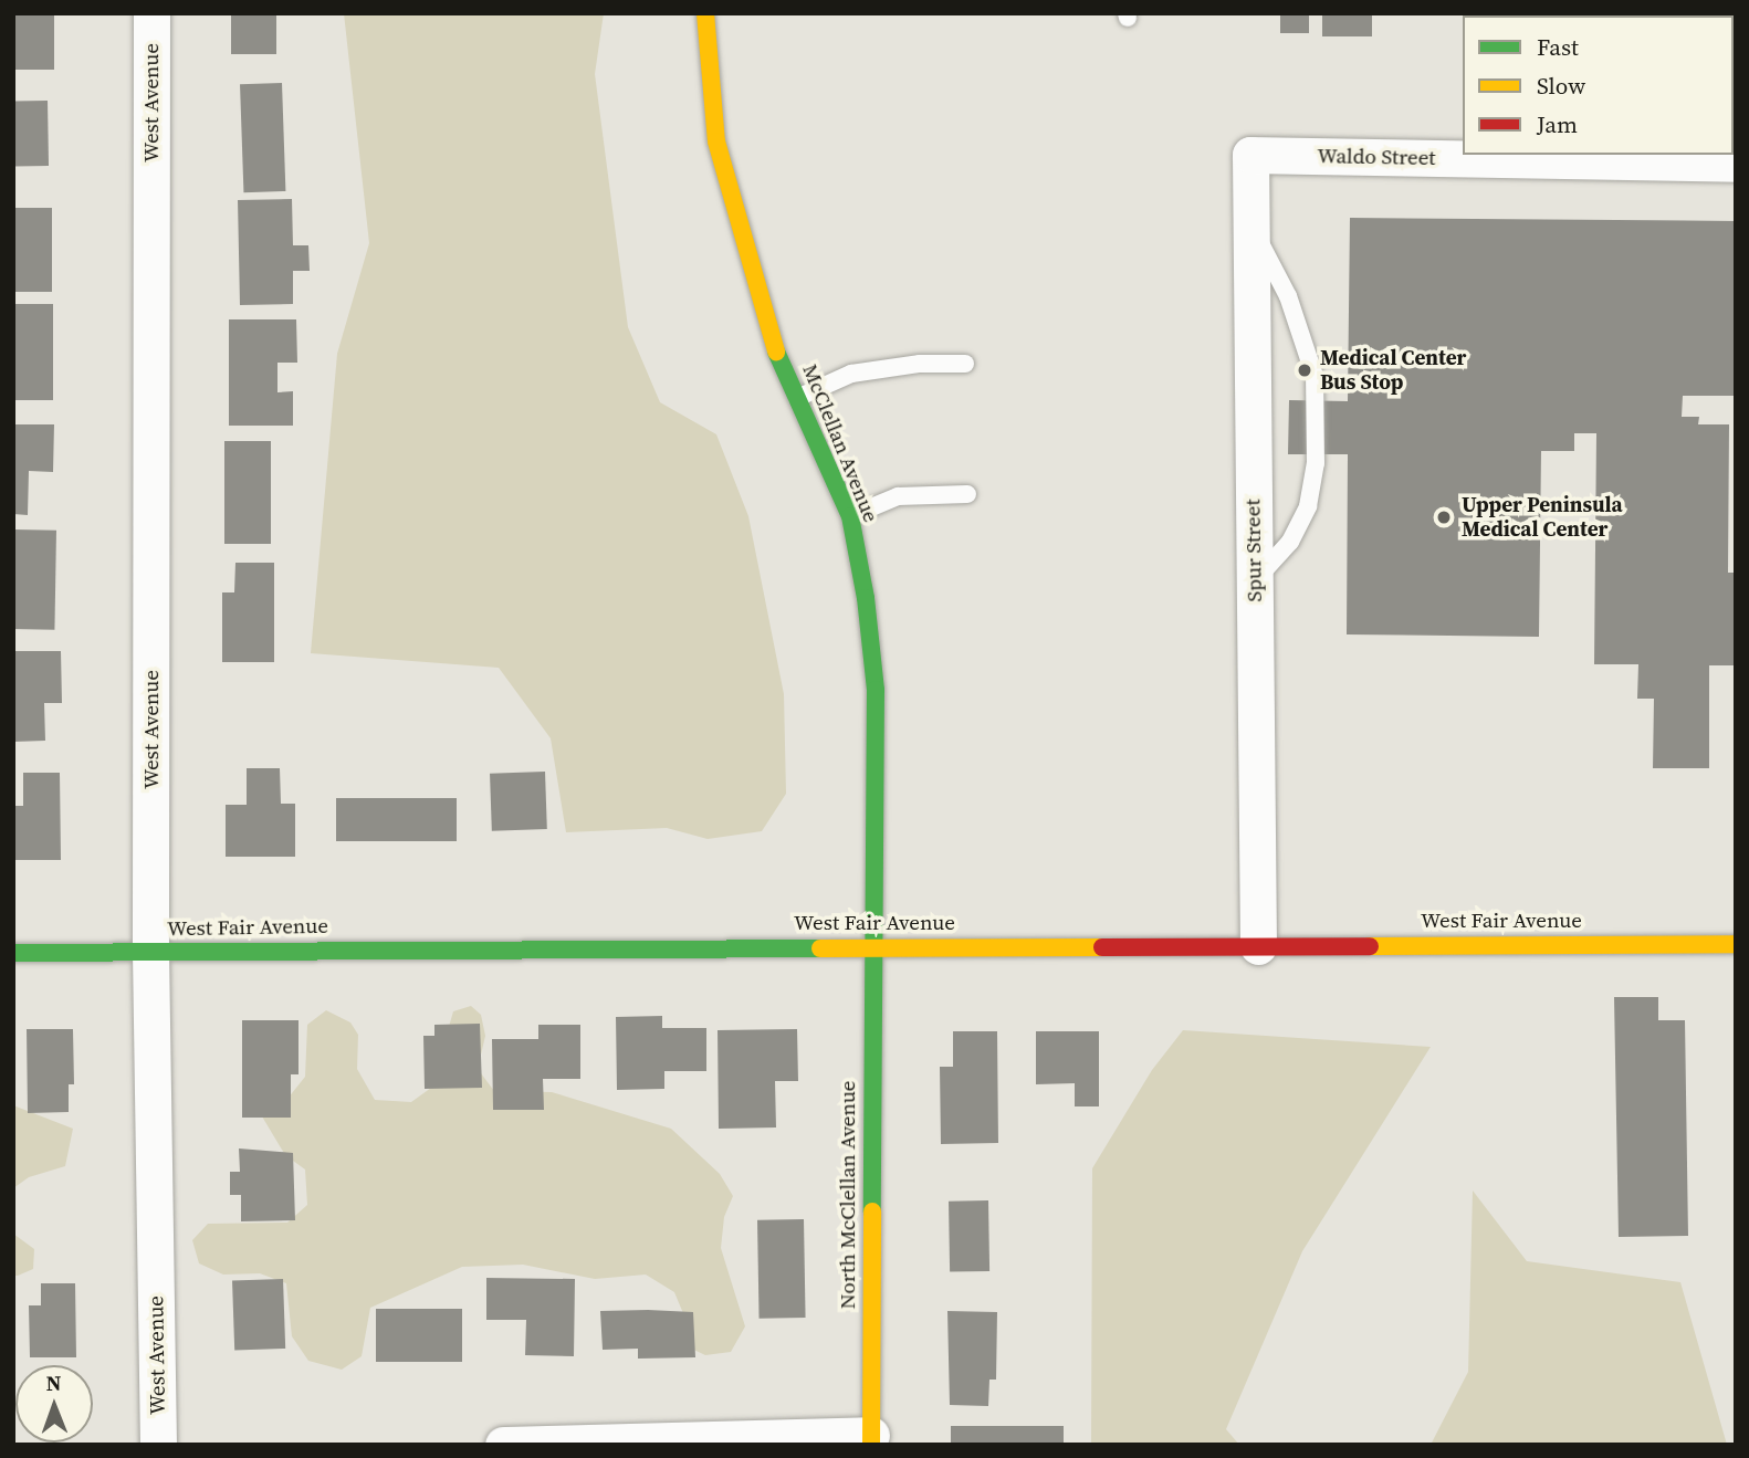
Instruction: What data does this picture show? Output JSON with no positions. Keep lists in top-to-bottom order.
{
  "streets": {
    "street": [
      "West Avenue",
      "Waldo Street",
      "McClellan Avenue",
      "Spur Street",
      "West Fair Avenue",
      "North McClellan Avenue"
    ]
  },
  "crossings": [
    ["West Avenue", "West Fair Avenue"],
    ["Waldo Street", "Spur Street"],
    ["McClellan Avenue", "West Fair Avenue"],
    ["McClellan Avenue", "North McClellan Avenue"],
    ["Spur Street", "West Fair Avenue"],
    ["West Fair Avenue", "North McClellan Avenue"]
  ],
  "places": ["Medical Center Bus Stop", "Upper Peninsula Medical Center"],
  "legend": ["Fast", "Slow", "Jam"],
  "north": "top"
}
